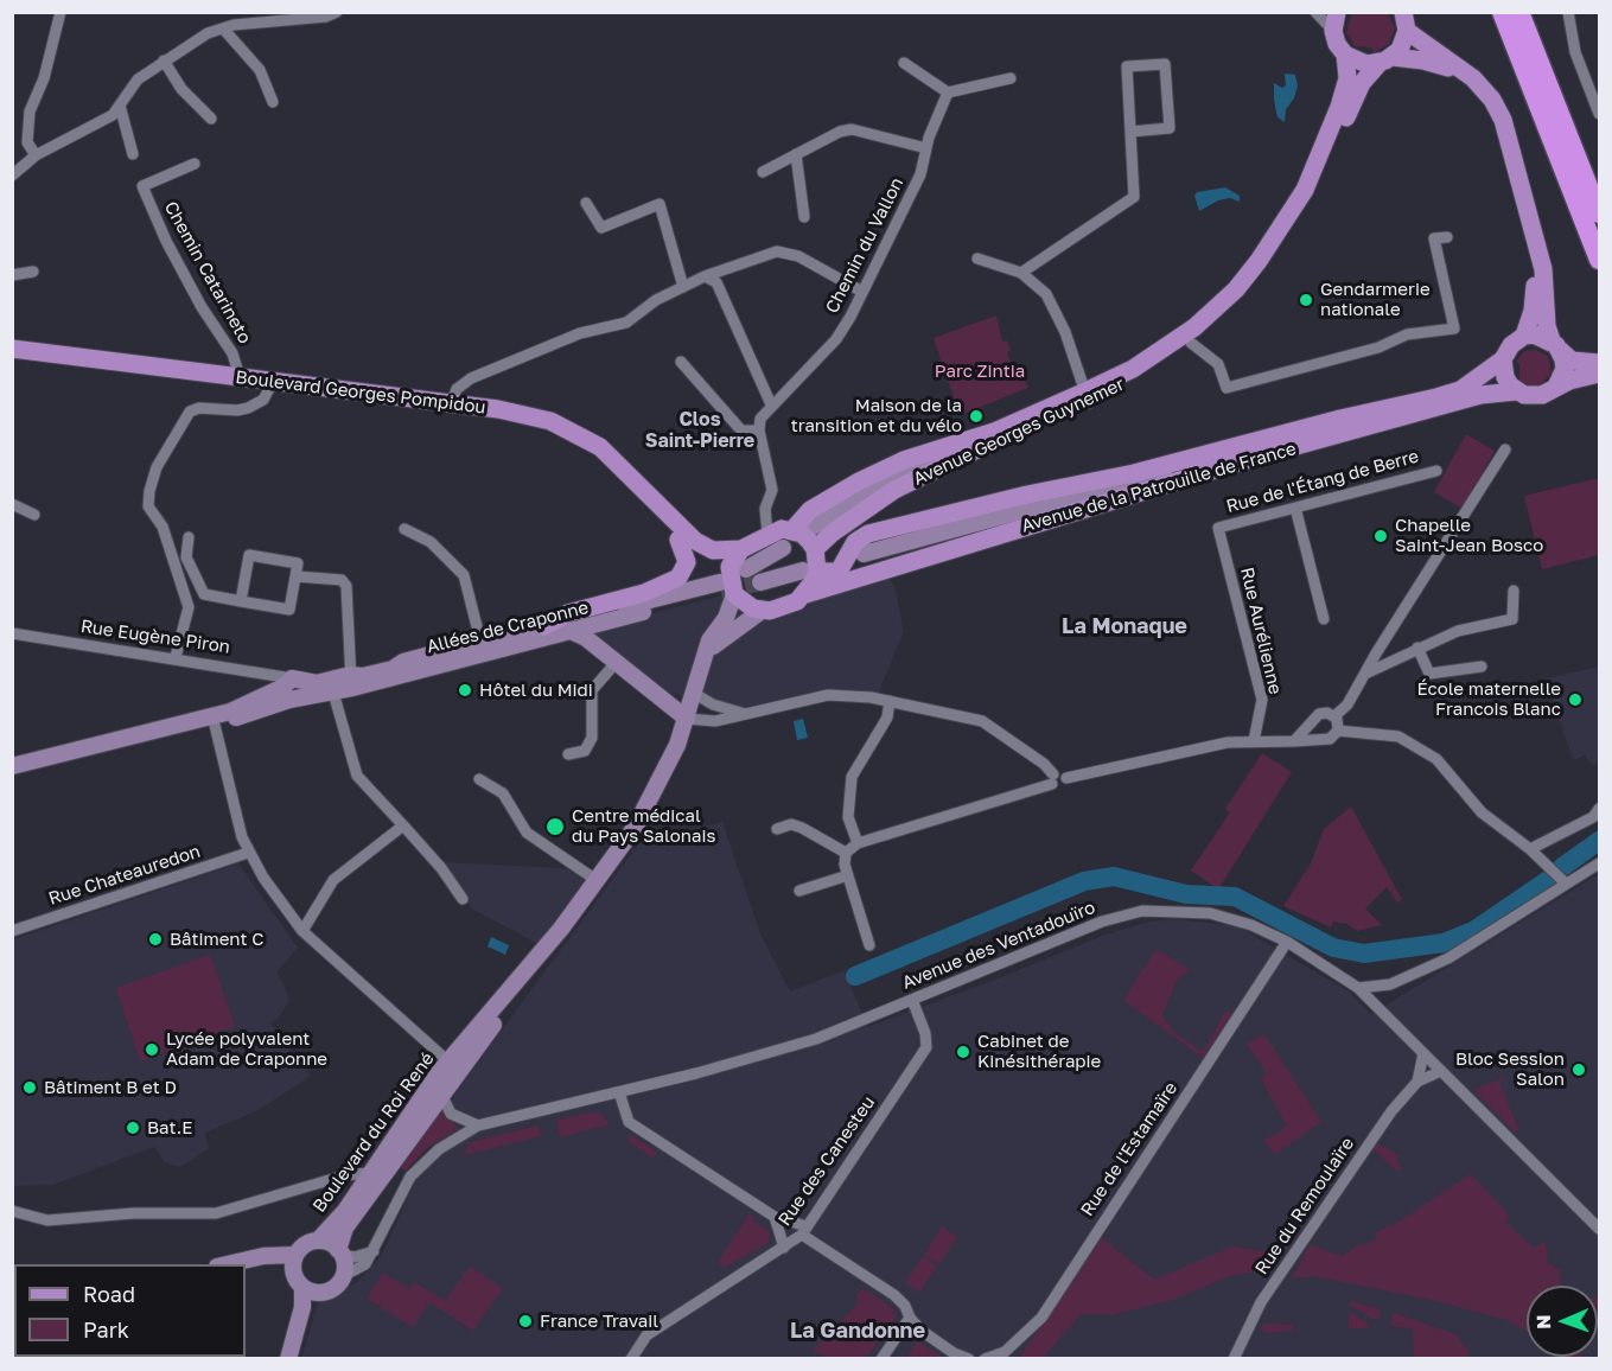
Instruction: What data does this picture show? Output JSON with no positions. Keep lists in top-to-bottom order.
{
  "streets": {
    "main road": [
      "Boulevard Georges Pompidou",
      "Avenue Georges Guynemer",
      "Avenue de la Patrouille de France",
      "Allées de Craponne",
      "Boulevard du Roi René"
    ],
    "street": [
      "Chemin du Vallon",
      "Chemin Catarineto",
      "Rue de l'Étang de Berre",
      "Rue Aurélienne",
      "Rue Eugène Piron",
      "Rue Chateauredon",
      "Avenue des Ventadouïro",
      "Rue de l'Estamaïre",
      "Rue des Canesteu",
      "Rue du Remoulaïre"
    ]
  },
  "crossings": [
    ["Chemin Catarineto", "Boulevard Georges Pompidou"],
    ["Boulevard Georges Pompidou", "Avenue Georges Guynemer"],
    ["Boulevard Georges Pompidou", "Avenue de la Patrouille de France"],
    ["Boulevard Georges Pompidou", "Allées de Craponne"],
    ["Boulevard Georges Pompidou", "Boulevard du Roi René"],
    ["Avenue Georges Guynemer", "Avenue de la Patrouille de France"],
    ["Avenue Georges Guynemer", "Allées de Craponne"],
    ["Avenue Georges Guynemer", "Boulevard du Roi René"],
    ["Rue de l'Étang de Berre", "Rue Aurélienne"],
    ["Avenue de la Patrouille de France", "Allées de Craponne"],
    ["Avenue de la Patrouille de France", "Boulevard du Roi René"],
    ["Allées de Craponne", "Rue Eugène Piron"],
    ["Allées de Craponne", "Boulevard du Roi René"],
    ["Avenue des Ventadouïro", "Rue de l'Estamaïre"],
    ["Avenue des Ventadouïro", "Rue des Canesteu"],
    ["Avenue des Ventadouïro", "Rue du Remoulaïre"]
  ],
  "districts": ["Clos Saint-Pierre", "La Monaque", "La Gandonne"],
  "parks": ["Parc Zintia"],
  "places": [
    "Gendarmerie nationale",
    "Maison de la transition et du vélo",
    "Chapelle Saint-Jean Bosco",
    "Hôtel du Midi",
    "École maternelle Francois Blanc",
    "Centre médical du Pays Salonais",
    "Bâtiment C",
    "Lycée polyvalent Adam de Craponne",
    "Cabinet de Kinésithérapie",
    "Bloc Session Salon",
    "Bâtiment B et D",
    "Bat.E",
    "France Travail"
  ],
  "legend": ["Road", "Park"],
  "north": "left"
}
